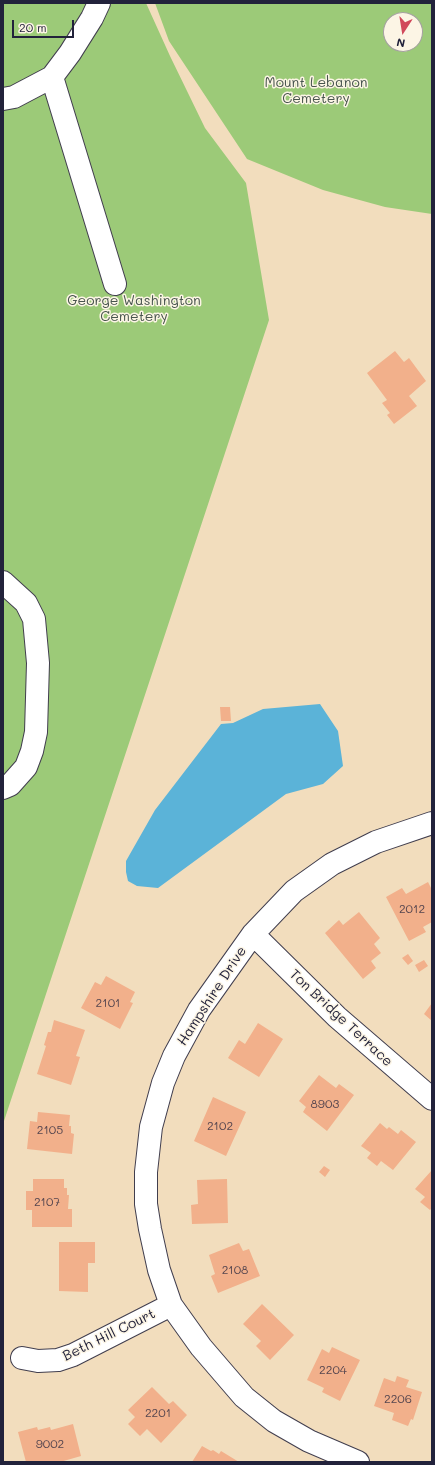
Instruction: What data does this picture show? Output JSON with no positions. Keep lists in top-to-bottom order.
{
  "streets": {
    "street": ["Hampshire Drive", "Ton Bridge Terrace", "Beth Hill Court"]
  },
  "crossings": [
    ["Hampshire Drive", "Ton Bridge Terrace"],
    ["Hampshire Drive", "Beth Hill Court"]
  ],
  "parks": ["Mount Lebanon Cemetery", "George Washington Cemetery"],
  "house_numbers": [
    "2012",
    "2101",
    "8903",
    "2102",
    "2105",
    "2107",
    "2108",
    "2204",
    "2206",
    "2201",
    "9002"
  ],
  "scale_bar": "20 m",
  "north": "bottom"
}
